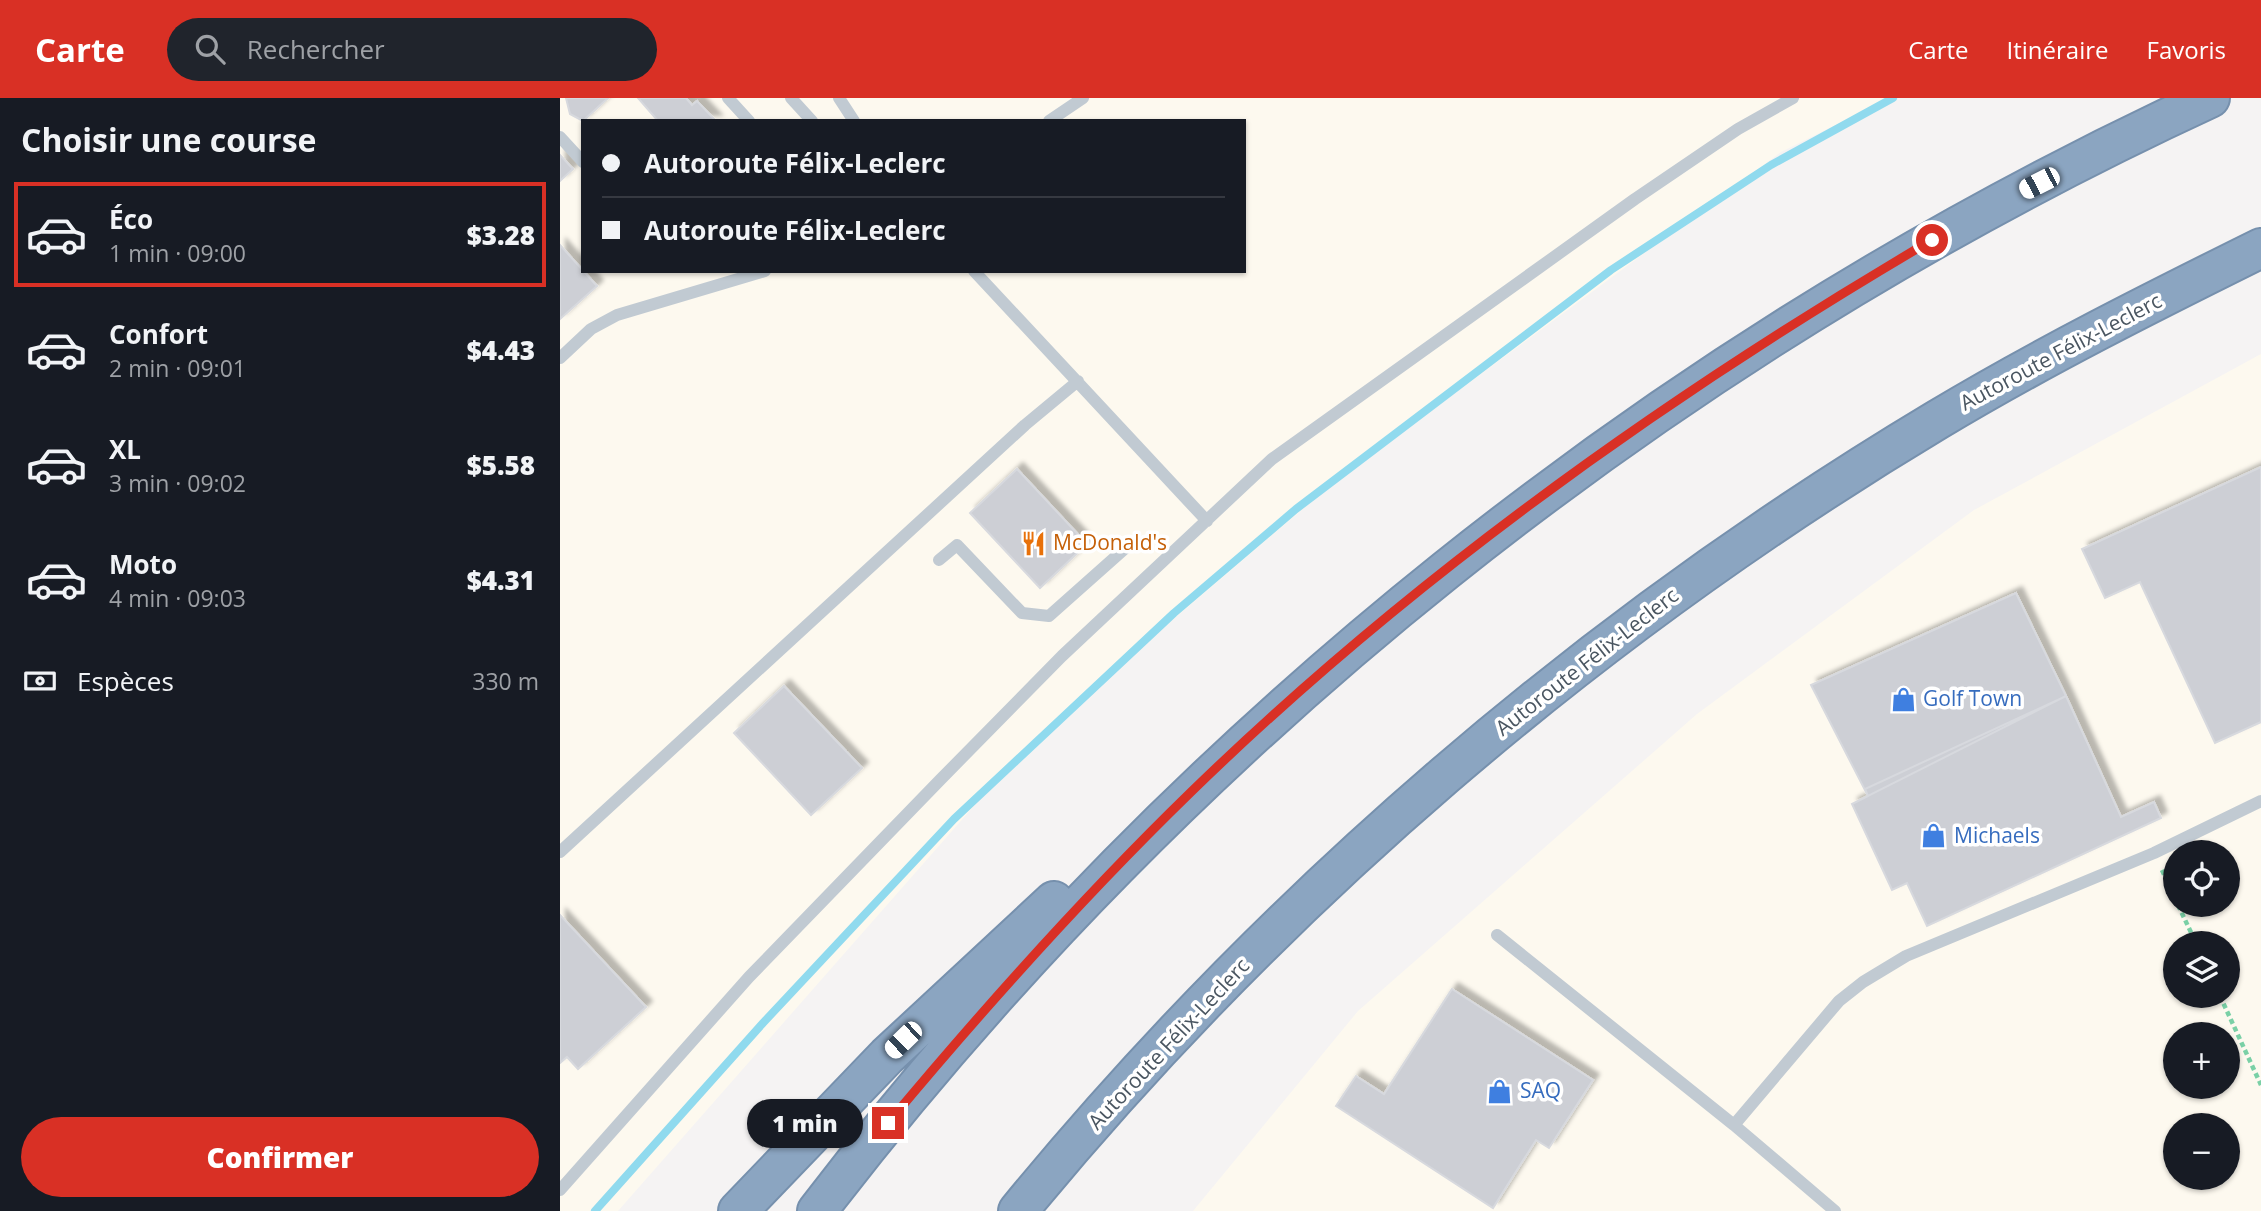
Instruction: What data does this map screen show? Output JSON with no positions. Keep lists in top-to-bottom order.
{
  "streets": {
    "highway": ["Autoroute Félix-Leclerc"]
  },
  "places": {
    "restaurant": ["McDonald's"],
    "shop": ["Golf Town", "Michaels", "SAQ"]
  },
  "page": {
    "header": "Carte",
    "search": "Rechercher",
    "nav": ["Carte", "Itinéraire", "Favoris"],
    "heading": "Choisir une course",
    "banner": ["Autoroute Félix-Leclerc", "Autoroute Félix-Leclerc"],
    "list": [
      {
        "name": "Éco",
        "note": "1 min · 09:00",
        "value": "$3.28"
      },
      {
        "name": "Confort",
        "note": "2 min · 09:01",
        "value": "$4.43"
      },
      {
        "name": "XL",
        "note": "3 min · 09:02",
        "value": "$5.58"
      },
      {
        "name": "Moto",
        "note": "4 min · 09:03",
        "value": "$4.31"
      }
    ],
    "pay": ["Espèces", "330 m"],
    "map_buttons": ["+", "−"],
    "bubble": "1 min",
    "buttons": "Confirmer"
  }
}
